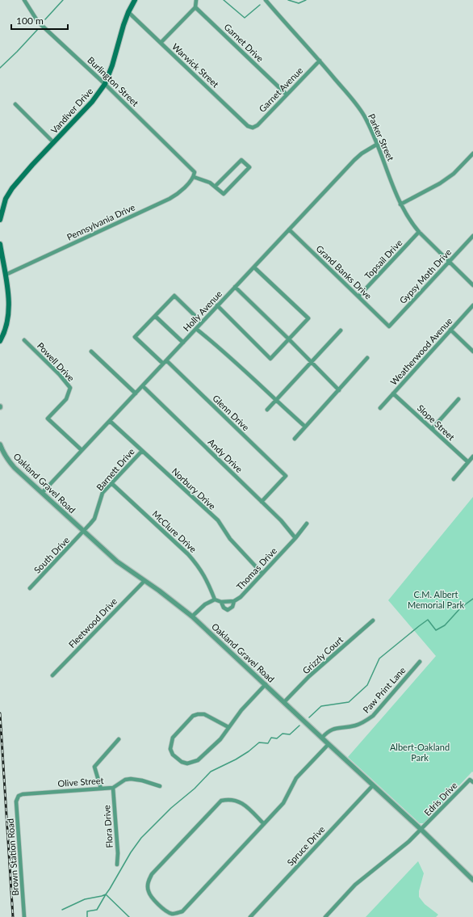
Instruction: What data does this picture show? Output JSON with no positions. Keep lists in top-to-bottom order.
{
  "streets": {
    "main road": ["Vandiver Drive"],
    "street": [
      "Garnet Drive",
      "Warwick Street",
      "Burlington Street",
      "Garnet Avenue",
      "Parker Street",
      "Pennsylvania Drive",
      "Topsail Drive",
      "Grand Banks Drive",
      "Gypsy Moth Drive",
      "Holly Avenue",
      "Weatherwood Avenue",
      "Powell Drive",
      "Glenn Drive",
      "Slope Street",
      "Andy Drive",
      "Barnett Drive",
      "Oakland Gravel Road",
      "Norbury Drive",
      "McClure Drive",
      "South Drive",
      "Thomas Drive",
      "Fleetwood Drive",
      "Grizzly Court",
      "Paw Print Lane",
      "Olive Street",
      "Edris Drive",
      "Flora Drive",
      "Spruce Drive",
      "Brown Station Road"
    ]
  },
  "crossings": [
    ["Garnet Drive", "Garnet Avenue"],
    ["Warwick Street", "Garnet Avenue"],
    ["Warwick Street", "Vandiver Drive"],
    ["Burlington Street", "Vandiver Drive"],
    ["Burlington Street", "Pennsylvania Drive"],
    ["Garnet Avenue", "Parker Street"],
    ["Parker Street", "Topsail Drive"],
    ["Parker Street", "Gypsy Moth Drive"],
    ["Parker Street", "Holly Avenue"],
    ["Topsail Drive", "Grand Banks Drive"],
    ["Grand Banks Drive", "Gypsy Moth Drive"],
    ["Grand Banks Drive", "Holly Avenue"],
    ["Holly Avenue", "Powell Drive"],
    ["Holly Avenue", "Glenn Drive"],
    ["Holly Avenue", "Andy Drive"],
    ["Holly Avenue", "Oakland Gravel Road"],
    ["Holly Avenue", "Norbury Drive"],
    ["Weatherwood Avenue", "Slope Street"],
    ["Glenn Drive", "Andy Drive"],
    ["Andy Drive", "Thomas Drive"],
    ["Barnett Drive", "Oakland Gravel Road"],
    ["Barnett Drive", "Norbury Drive"],
    ["Barnett Drive", "McClure Drive"],
    ["Barnett Drive", "South Drive"],
    ["Oakland Gravel Road", "South Drive"],
    ["Oakland Gravel Road", "Fleetwood Drive"],
    ["Oakland Gravel Road", "Grizzly Court"],
    ["Oakland Gravel Road", "Paw Print Lane"],
    ["Oakland Gravel Road", "Edris Drive"],
    ["Oakland Gravel Road", "Spruce Drive"],
    ["Norbury Drive", "Thomas Drive"],
    ["McClure Drive", "Thomas Drive"],
    ["Olive Street", "Flora Drive"],
    ["Olive Street", "Brown Station Road"]
  ],
  "parks": ["C.M. Albert Memorial Park", "Albert-Oakland Park"],
  "scale_bar": "100 m"
}
